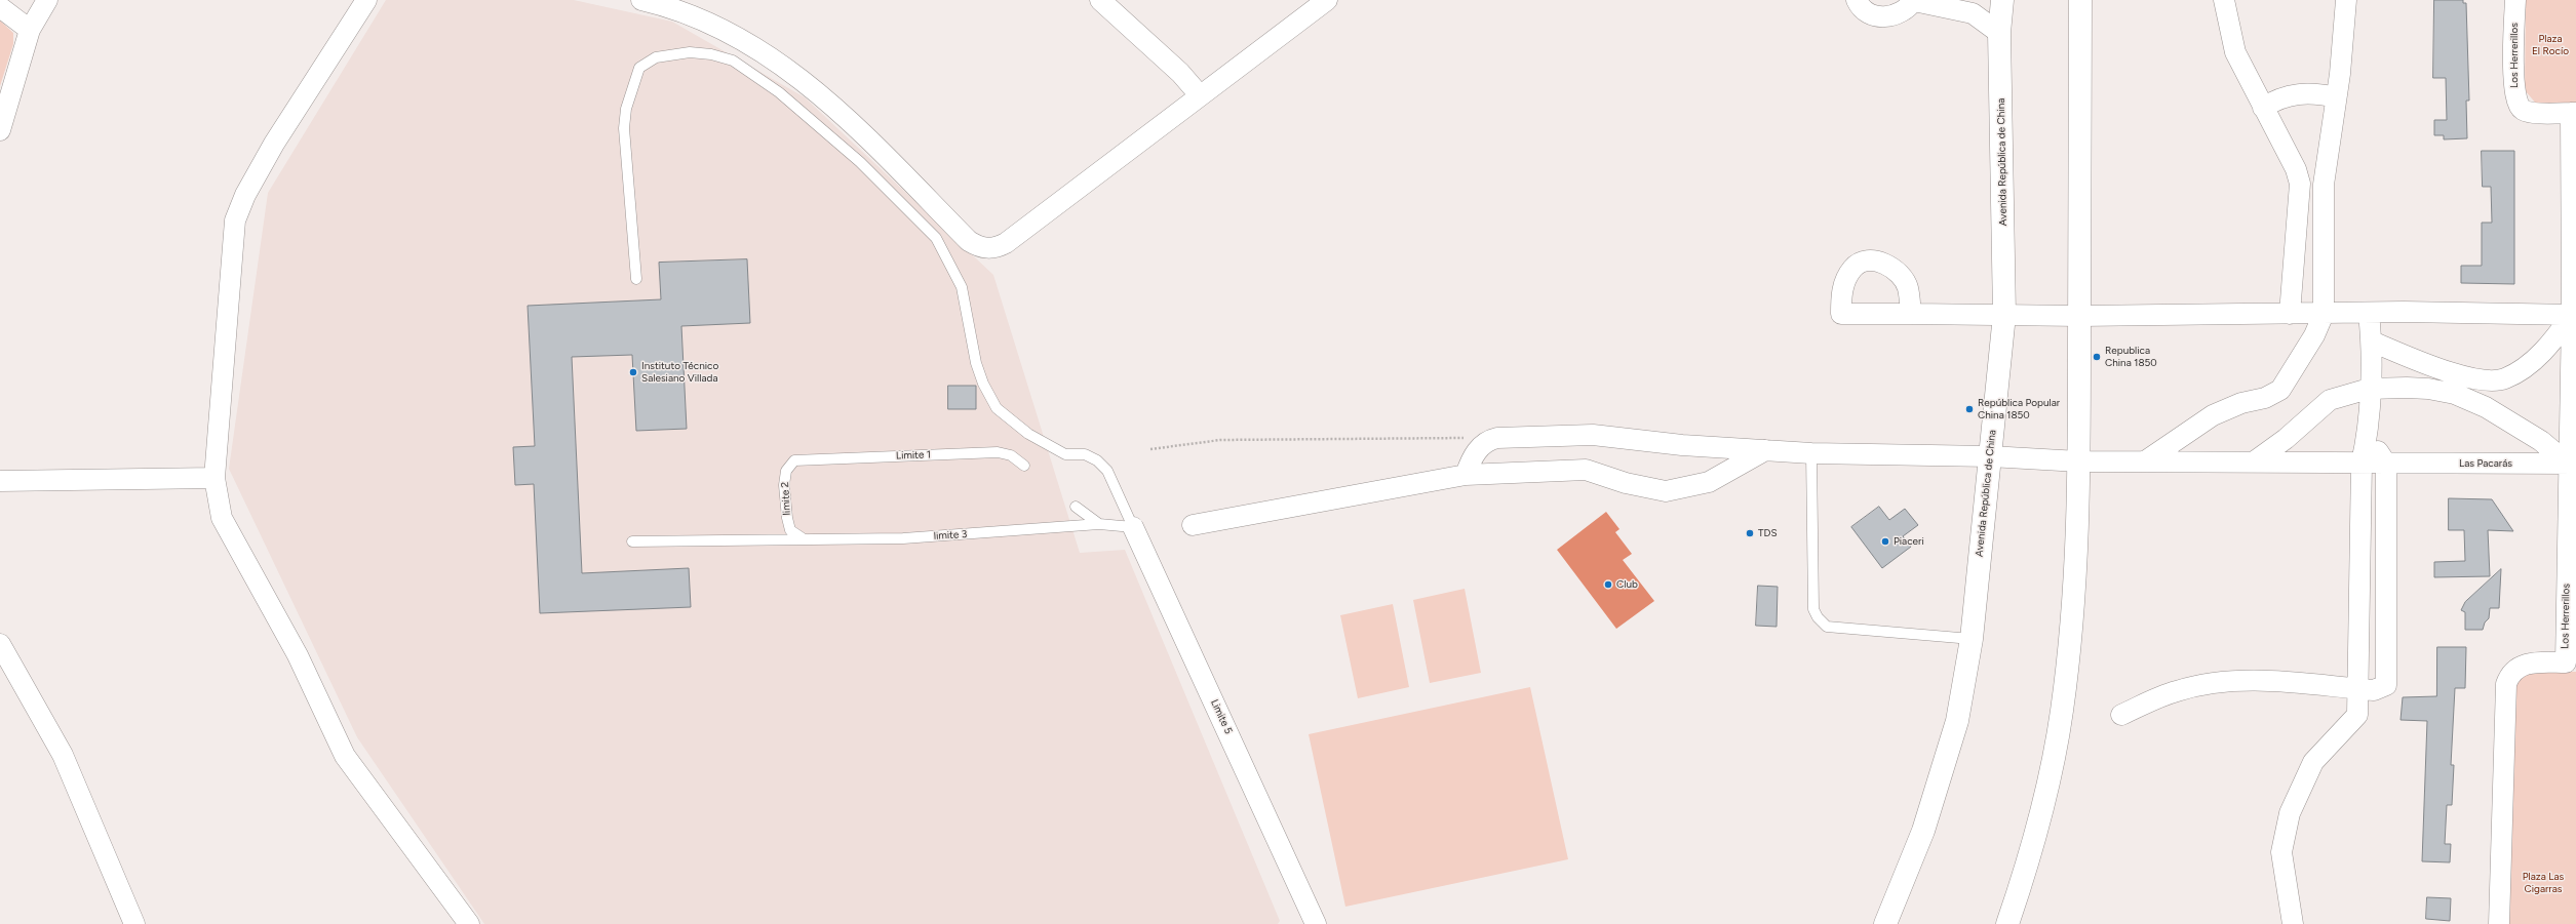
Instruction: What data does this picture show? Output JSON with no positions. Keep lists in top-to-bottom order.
{
  "streets": {
    "main road": ["Avenida República de China"],
    "street": ["Los Herrerillos", "Las Pacarás", "Limite 5"],
    "lane": ["Limite 1", "limite 2", "limite 3"]
  },
  "crossings": [
    ["Los Herrerillos", "Las Pacarás"],
    ["Avenida República de China", "Las Pacarás"],
    ["Limite 1", "limite 2"],
    ["limite 2", "limite 3"],
    ["limite 3", "Limite 5"]
  ],
  "parks": ["Plaza El Rocío", "Plaza Las Cigarras"],
  "places": [
    "Republica China 1850",
    "Instituto Técnico Salesiano Villada",
    "República Popular China 1850",
    "TDS",
    "Piaceri",
    "Club"
  ]
}
